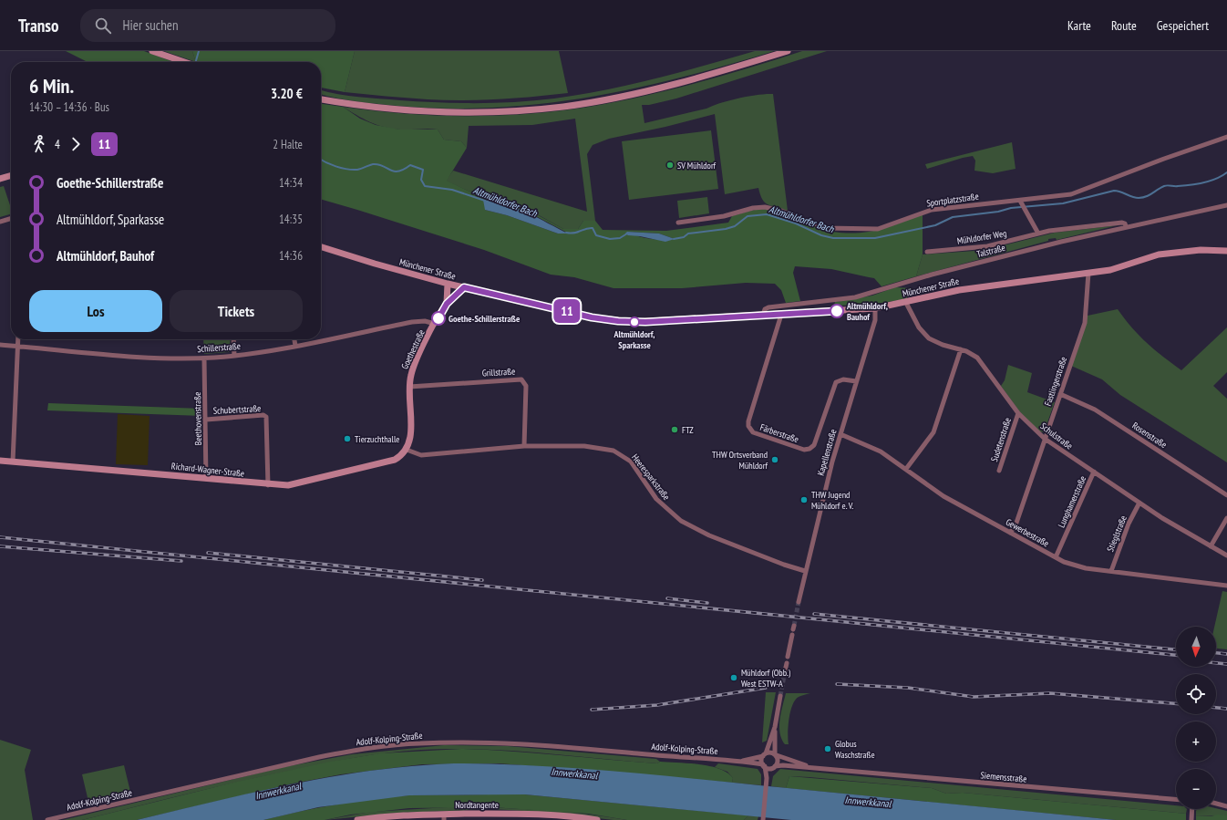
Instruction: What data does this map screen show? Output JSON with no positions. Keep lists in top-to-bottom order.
{
  "streets": {
    "street": [
      "Sportplatzstraße",
      "Mühldorfer Weg",
      "Talstraße",
      "Münchener Straße",
      "Schillerstraße",
      "Goethestraße",
      "Grillstraße",
      "Fastlingerstraße",
      "Schubertstraße",
      "Beethovenstraße",
      "Färberstraße",
      "Rosenstraße",
      "Schulstraße",
      "Sudetenstraße",
      "Kapellenstraße",
      "Richard-Wagner-Straße",
      "Heeresparkstraße",
      "Lunghamerstraße",
      "Gewerbestraße",
      "Stieglstraße",
      "Adolf-Kolping-Straße",
      "Siemensstraße",
      "Nordtangente"
    ]
  },
  "crossings": [
    ["Mühldorfer Weg", "Talstraße"],
    ["Talstraße", "Münchener Straße"],
    ["Münchener Straße", "Goethestraße"],
    ["Münchener Straße", "Fastlingerstraße"],
    ["Münchener Straße", "Färberstraße"],
    ["Münchener Straße", "Schulstraße"],
    ["Münchener Straße", "Kapellenstraße"],
    ["Schillerstraße", "Goethestraße"],
    ["Schillerstraße", "Beethovenstraße"],
    ["Goethestraße", "Grillstraße"],
    ["Goethestraße", "Richard-Wagner-Straße"],
    ["Goethestraße", "Heeresparkstraße"],
    ["Grillstraße", "Heeresparkstraße"],
    ["Fastlingerstraße", "Rosenstraße"],
    ["Fastlingerstraße", "Schulstraße"],
    ["Fastlingerstraße", "Gewerbestraße"],
    ["Schubertstraße", "Beethovenstraße"],
    ["Schubertstraße", "Richard-Wagner-Straße"],
    ["Beethovenstraße", "Richard-Wagner-Straße"],
    ["Färberstraße", "Kapellenstraße"],
    ["Schulstraße", "Sudetenstraße"],
    ["Schulstraße", "Lunghamerstraße"],
    ["Schulstraße", "Stieglstraße"],
    ["Kapellenstraße", "Heeresparkstraße"],
    ["Kapellenstraße", "Gewerbestraße"],
    ["Richard-Wagner-Straße", "Heeresparkstraße"],
    ["Lunghamerstraße", "Gewerbestraße"],
    ["Gewerbestraße", "Stieglstraße"],
    ["Adolf-Kolping-Straße", "Siemensstraße"]
  ],
  "water": ["Altmühldorfer Bach", "Innwerkkanal"],
  "places": [
    "SV Mühldorf",
    "Altmühldorf, Bauhof",
    "Goethe-Schillerstraße",
    "Altmühldorf, Sparkasse",
    "FTZ",
    "Tierzuchthalle",
    "THW Ortsverband Mühldorf",
    "THW Jugend Mühldorf e. V.",
    "Mühldorf (Obb.) West ESTW-A",
    "Globus Waschstraße"
  ],
  "lines": ["bus line 11"],
  "north": "bottom",
  "page": {
    "header": "Transo",
    "search": "Hier suchen",
    "nav": ["Karte", "Route", "Gespeichert"],
    "on_map": "11",
    "heading": ["6 Min.", "14:30 – 14:36 · Bus", "3.20 €"],
    "legs": ["4", "11", "2 Halte"],
    "list": [
      {
        "name": "Goethe-Schillerstraße",
        "value": "14:34"
      },
      {
        "name": "Altmühldorf, Sparkasse",
        "value": "14:35"
      },
      {
        "name": "Altmühldorf, Bauhof",
        "value": "14:36"
      }
    ],
    "buttons": ["Los", "Tickets"],
    "map_buttons": ["+", "−"]
  }
}
